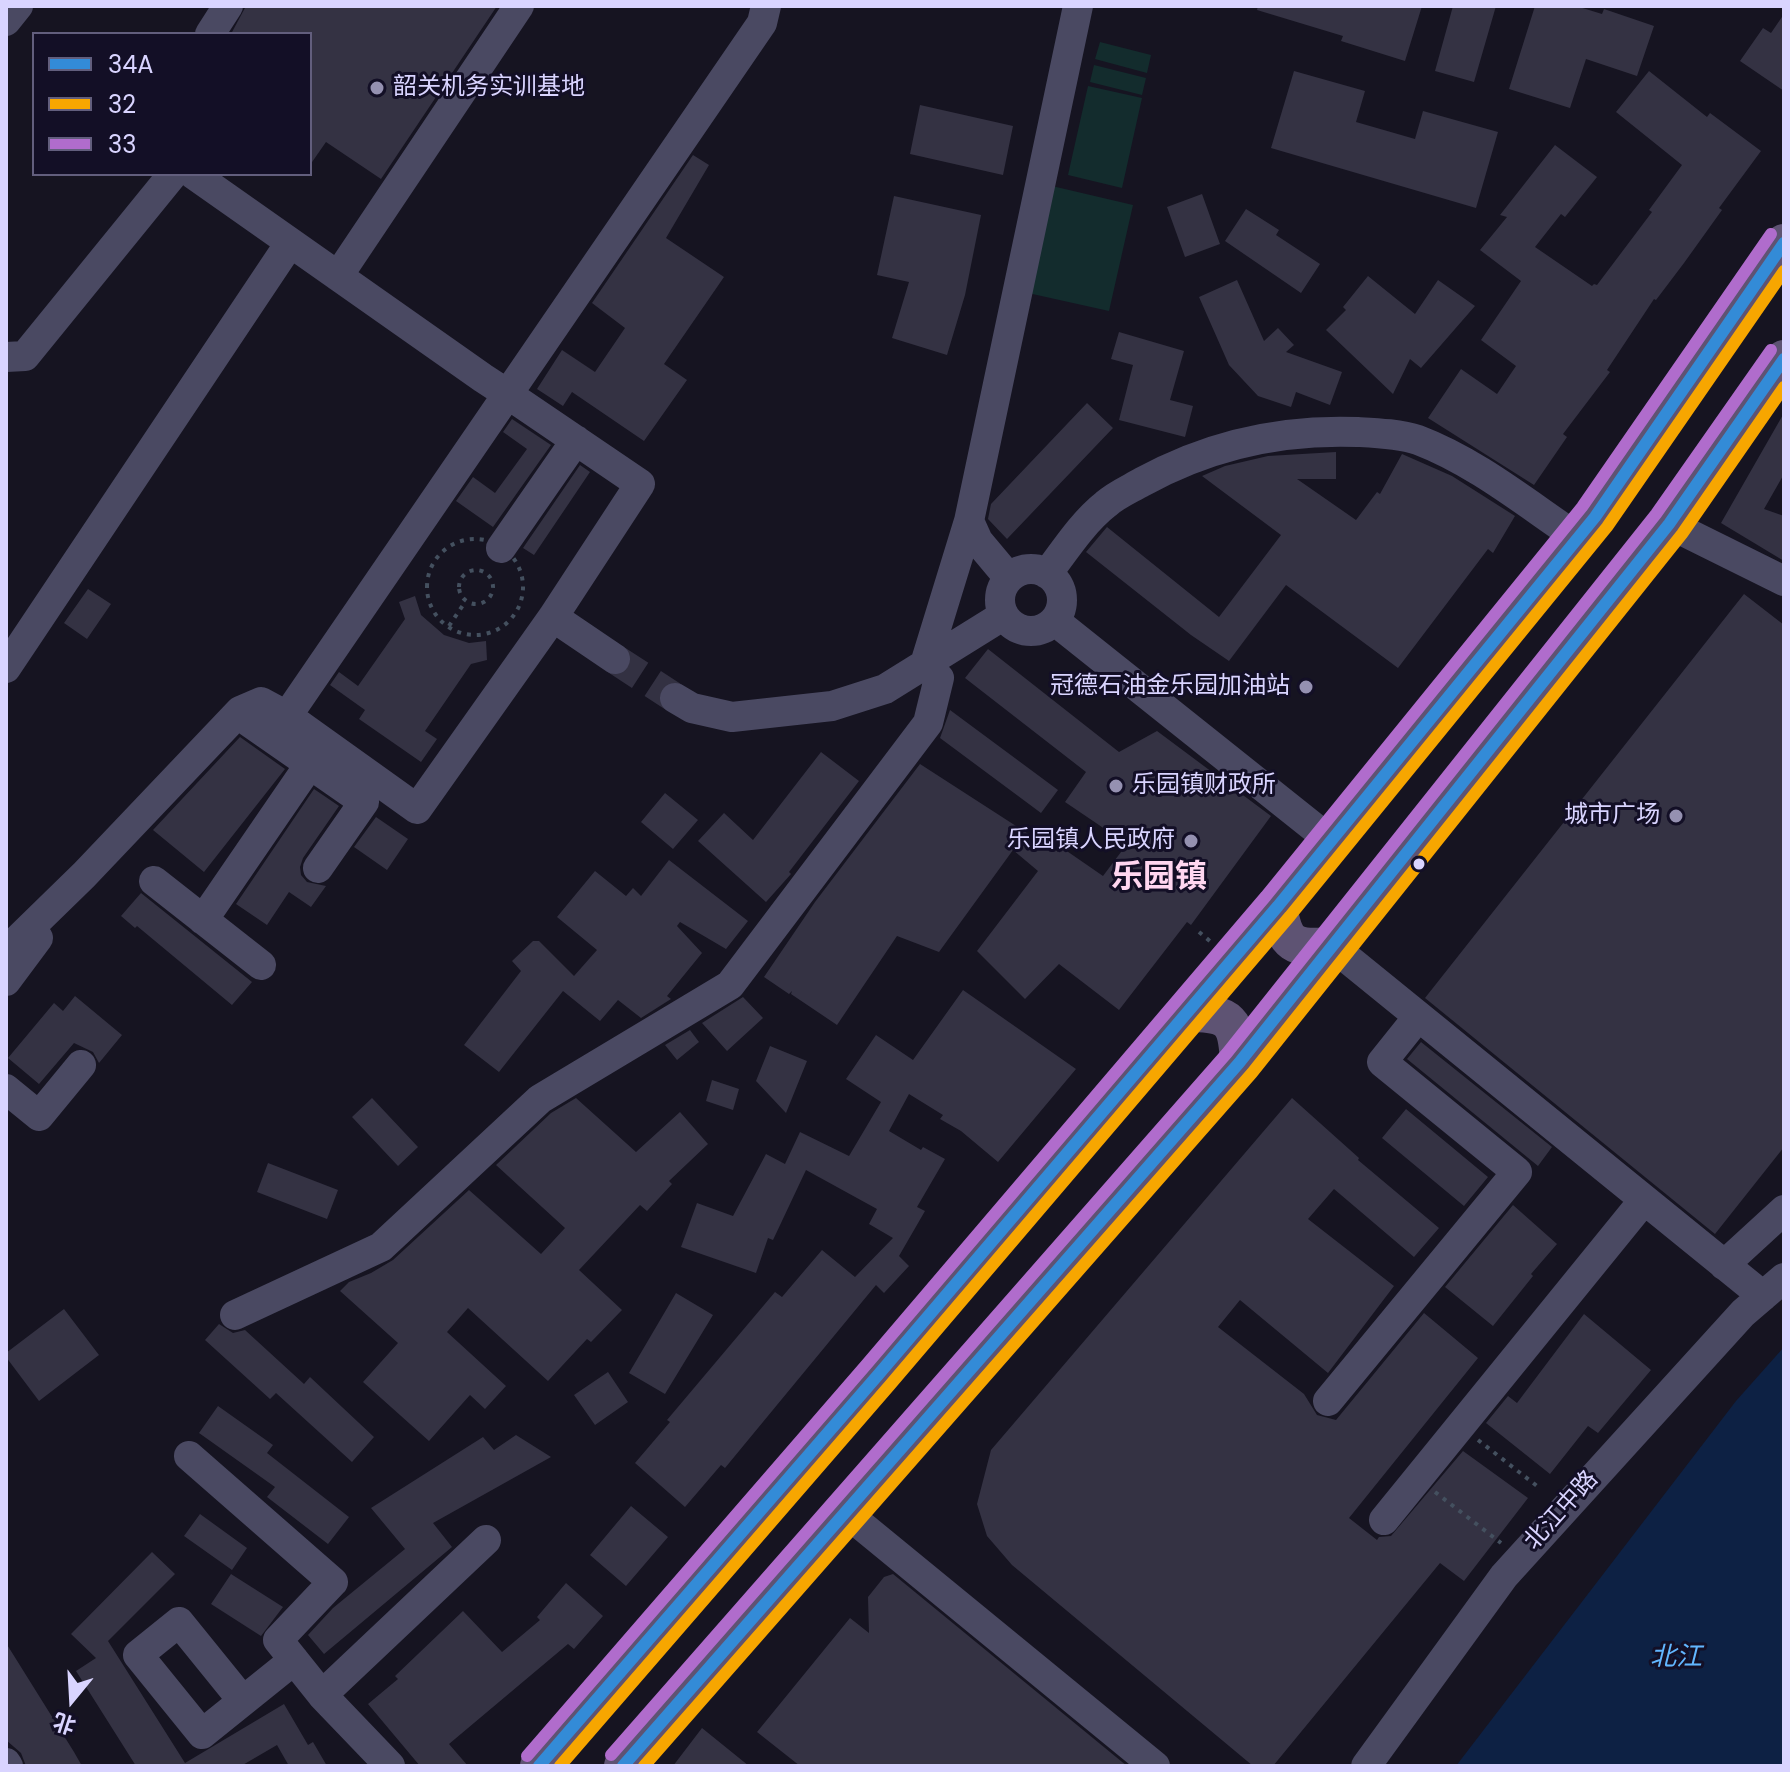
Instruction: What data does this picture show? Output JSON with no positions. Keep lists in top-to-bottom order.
{
  "streets": {
    "street": ["北江中路"]
  },
  "districts": ["乐园镇"],
  "water": ["北江"],
  "places": [
    "韶关机务实训基地",
    "冠德石油金乐园加油站",
    "乐园镇财政所",
    "城市广场",
    "乐园镇人民政府"
  ],
  "lines": ["transit line 33", "transit line 34A", "transit line 32"],
  "legend": ["34A", "32", "33"],
  "north": "bottom"
}
